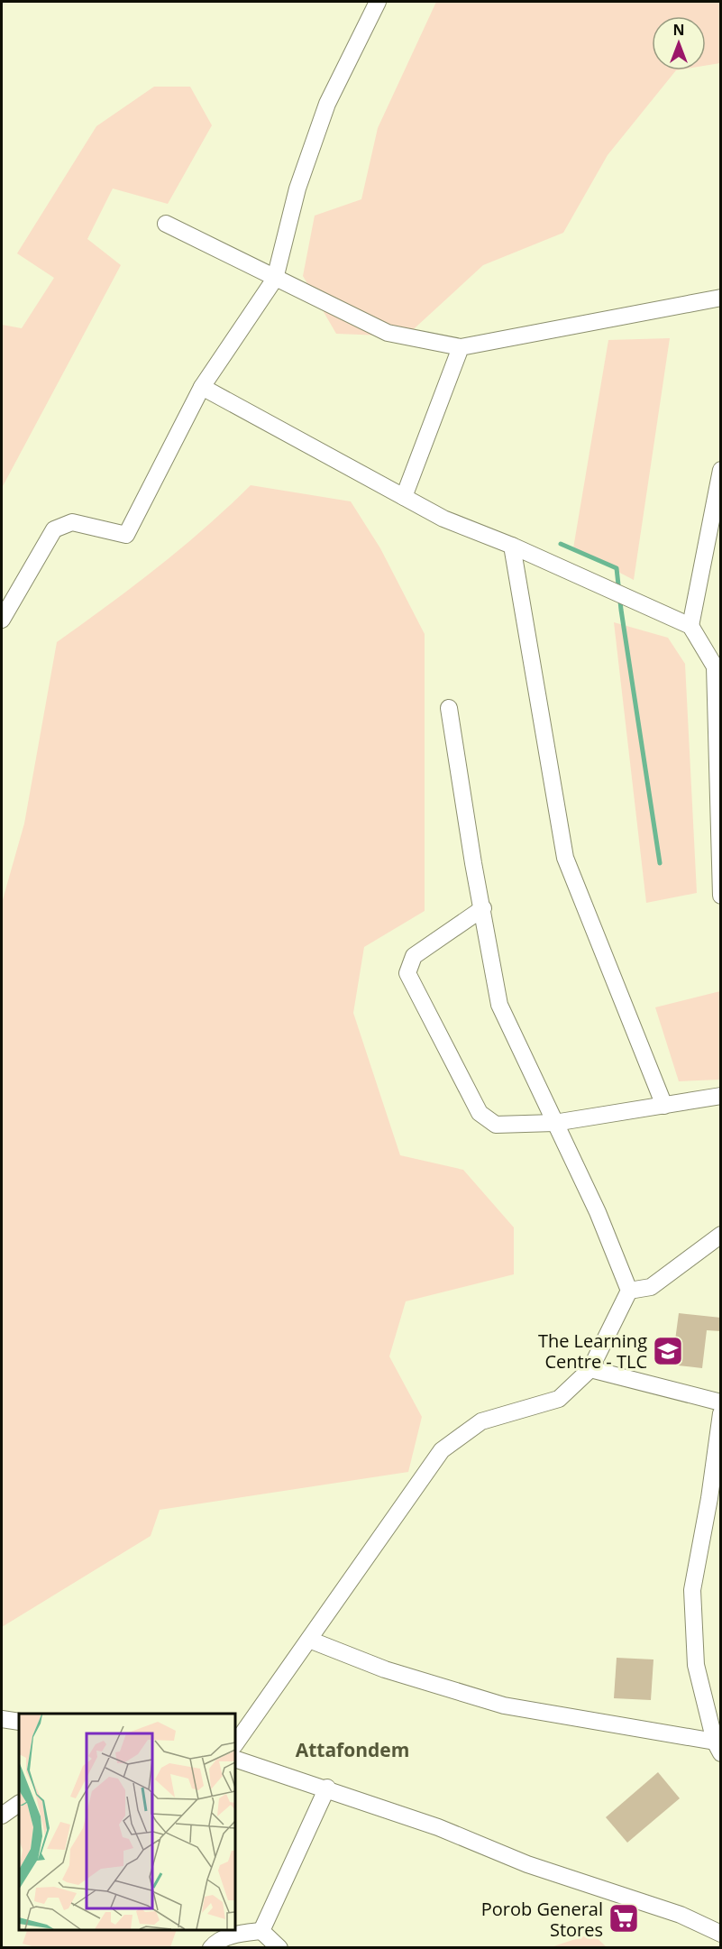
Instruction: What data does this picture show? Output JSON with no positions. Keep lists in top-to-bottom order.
{
  "districts": ["Attafondem"],
  "places": {
    "school or university": ["The Learning Centre - TLC"],
    "supermarket": ["Porob General Stores"]
  },
  "north": "top"
}
